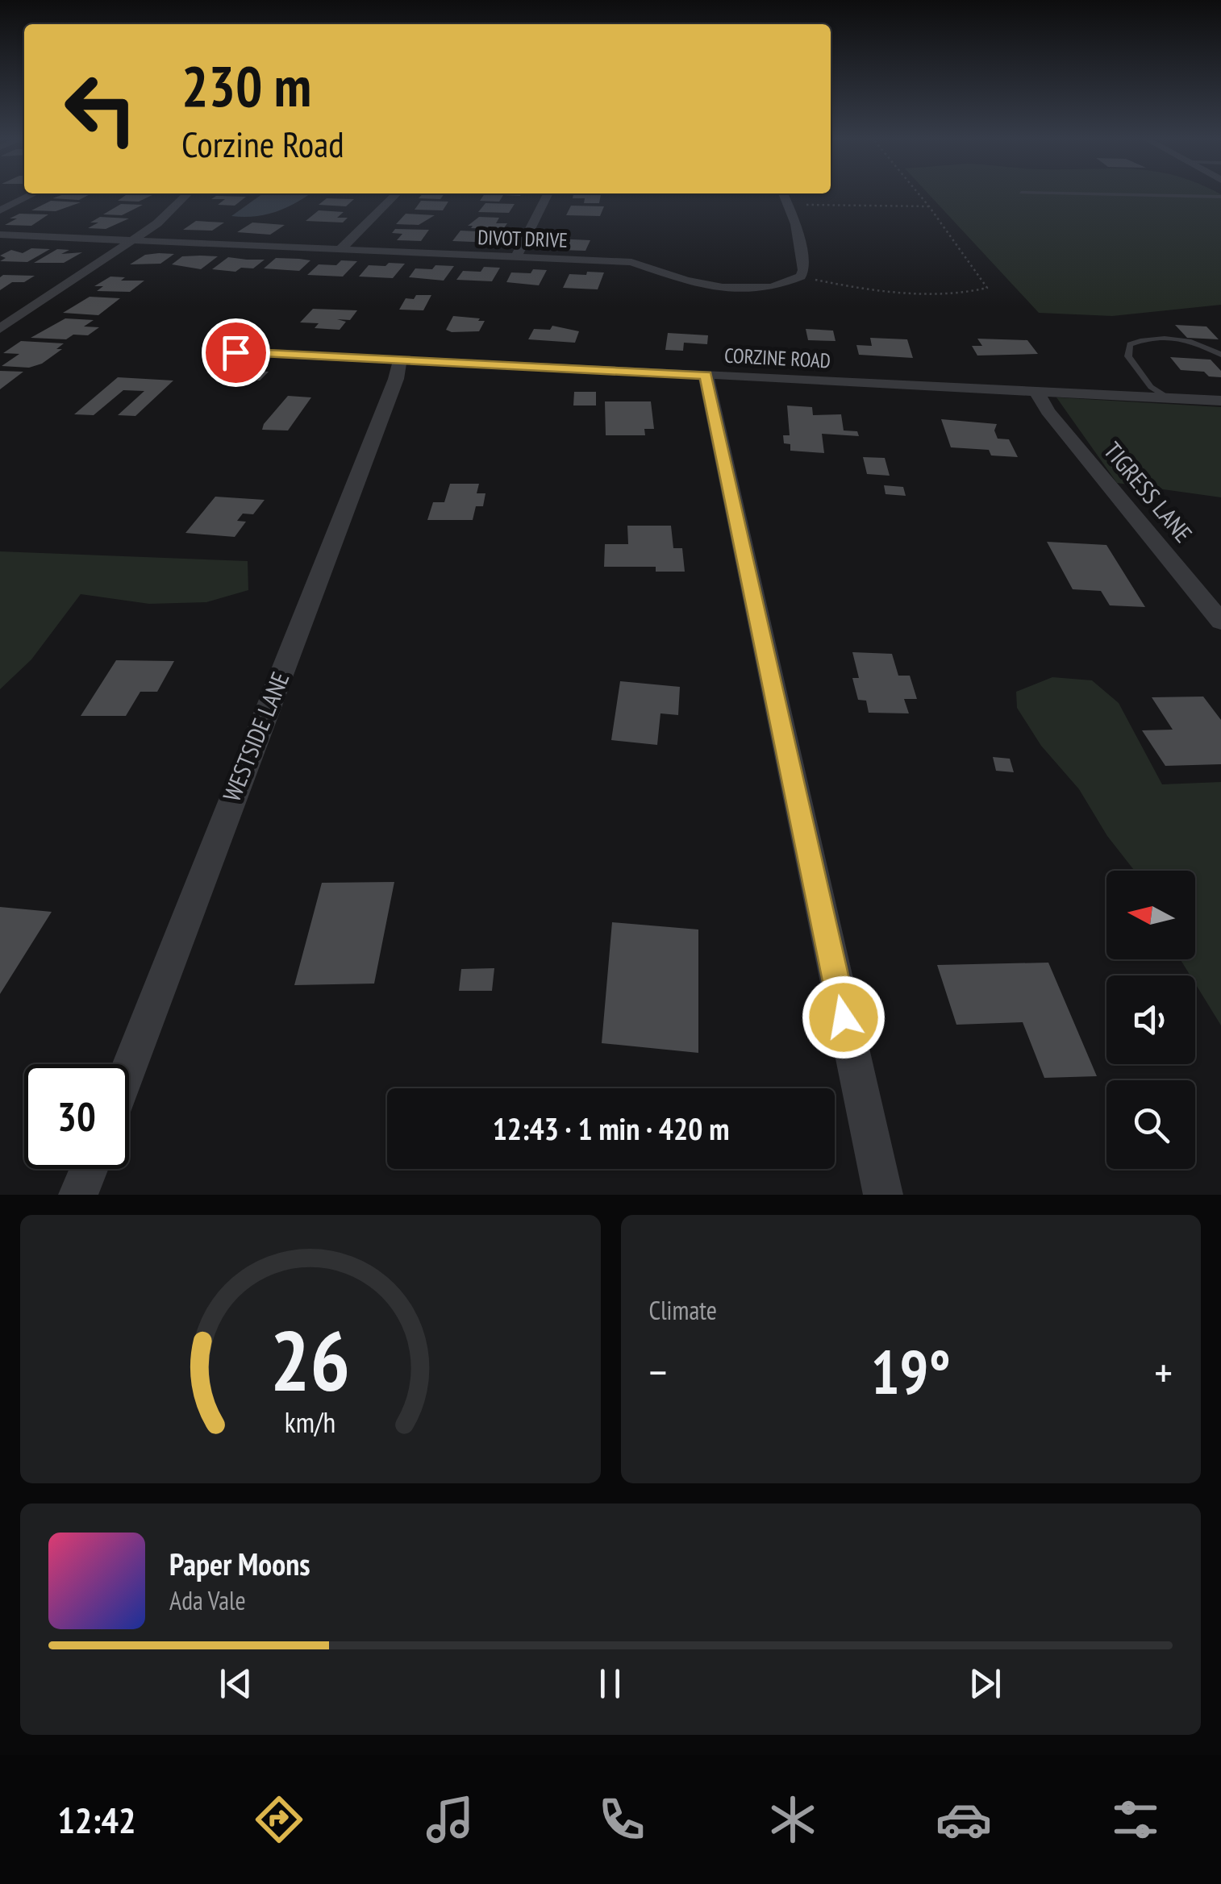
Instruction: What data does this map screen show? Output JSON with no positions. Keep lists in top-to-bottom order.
{
  "streets": {
    "street": [
      "DIVOT DRIVE",
      "CORZINE ROAD",
      "TIGRESS LANE",
      "WESTSIDE LANE"
    ]
  },
  "crossings": [
    ["CORZINE ROAD", "TIGRESS LANE"],
    ["CORZINE ROAD", "WESTSIDE LANE"]
  ],
  "north": "left",
  "page": {
    "turn": ["230 m", "Corzine Road"],
    "limit": "30",
    "trip": "12:43 · 1 min · 420 m",
    "tile": "Climate",
    "heat": ["−", "19°", "+"],
    "song": ["Paper Moons", "Ada Vale"],
    "tabs": "12:42",
    "gauge": ["26", "km/h"]
  }
}
